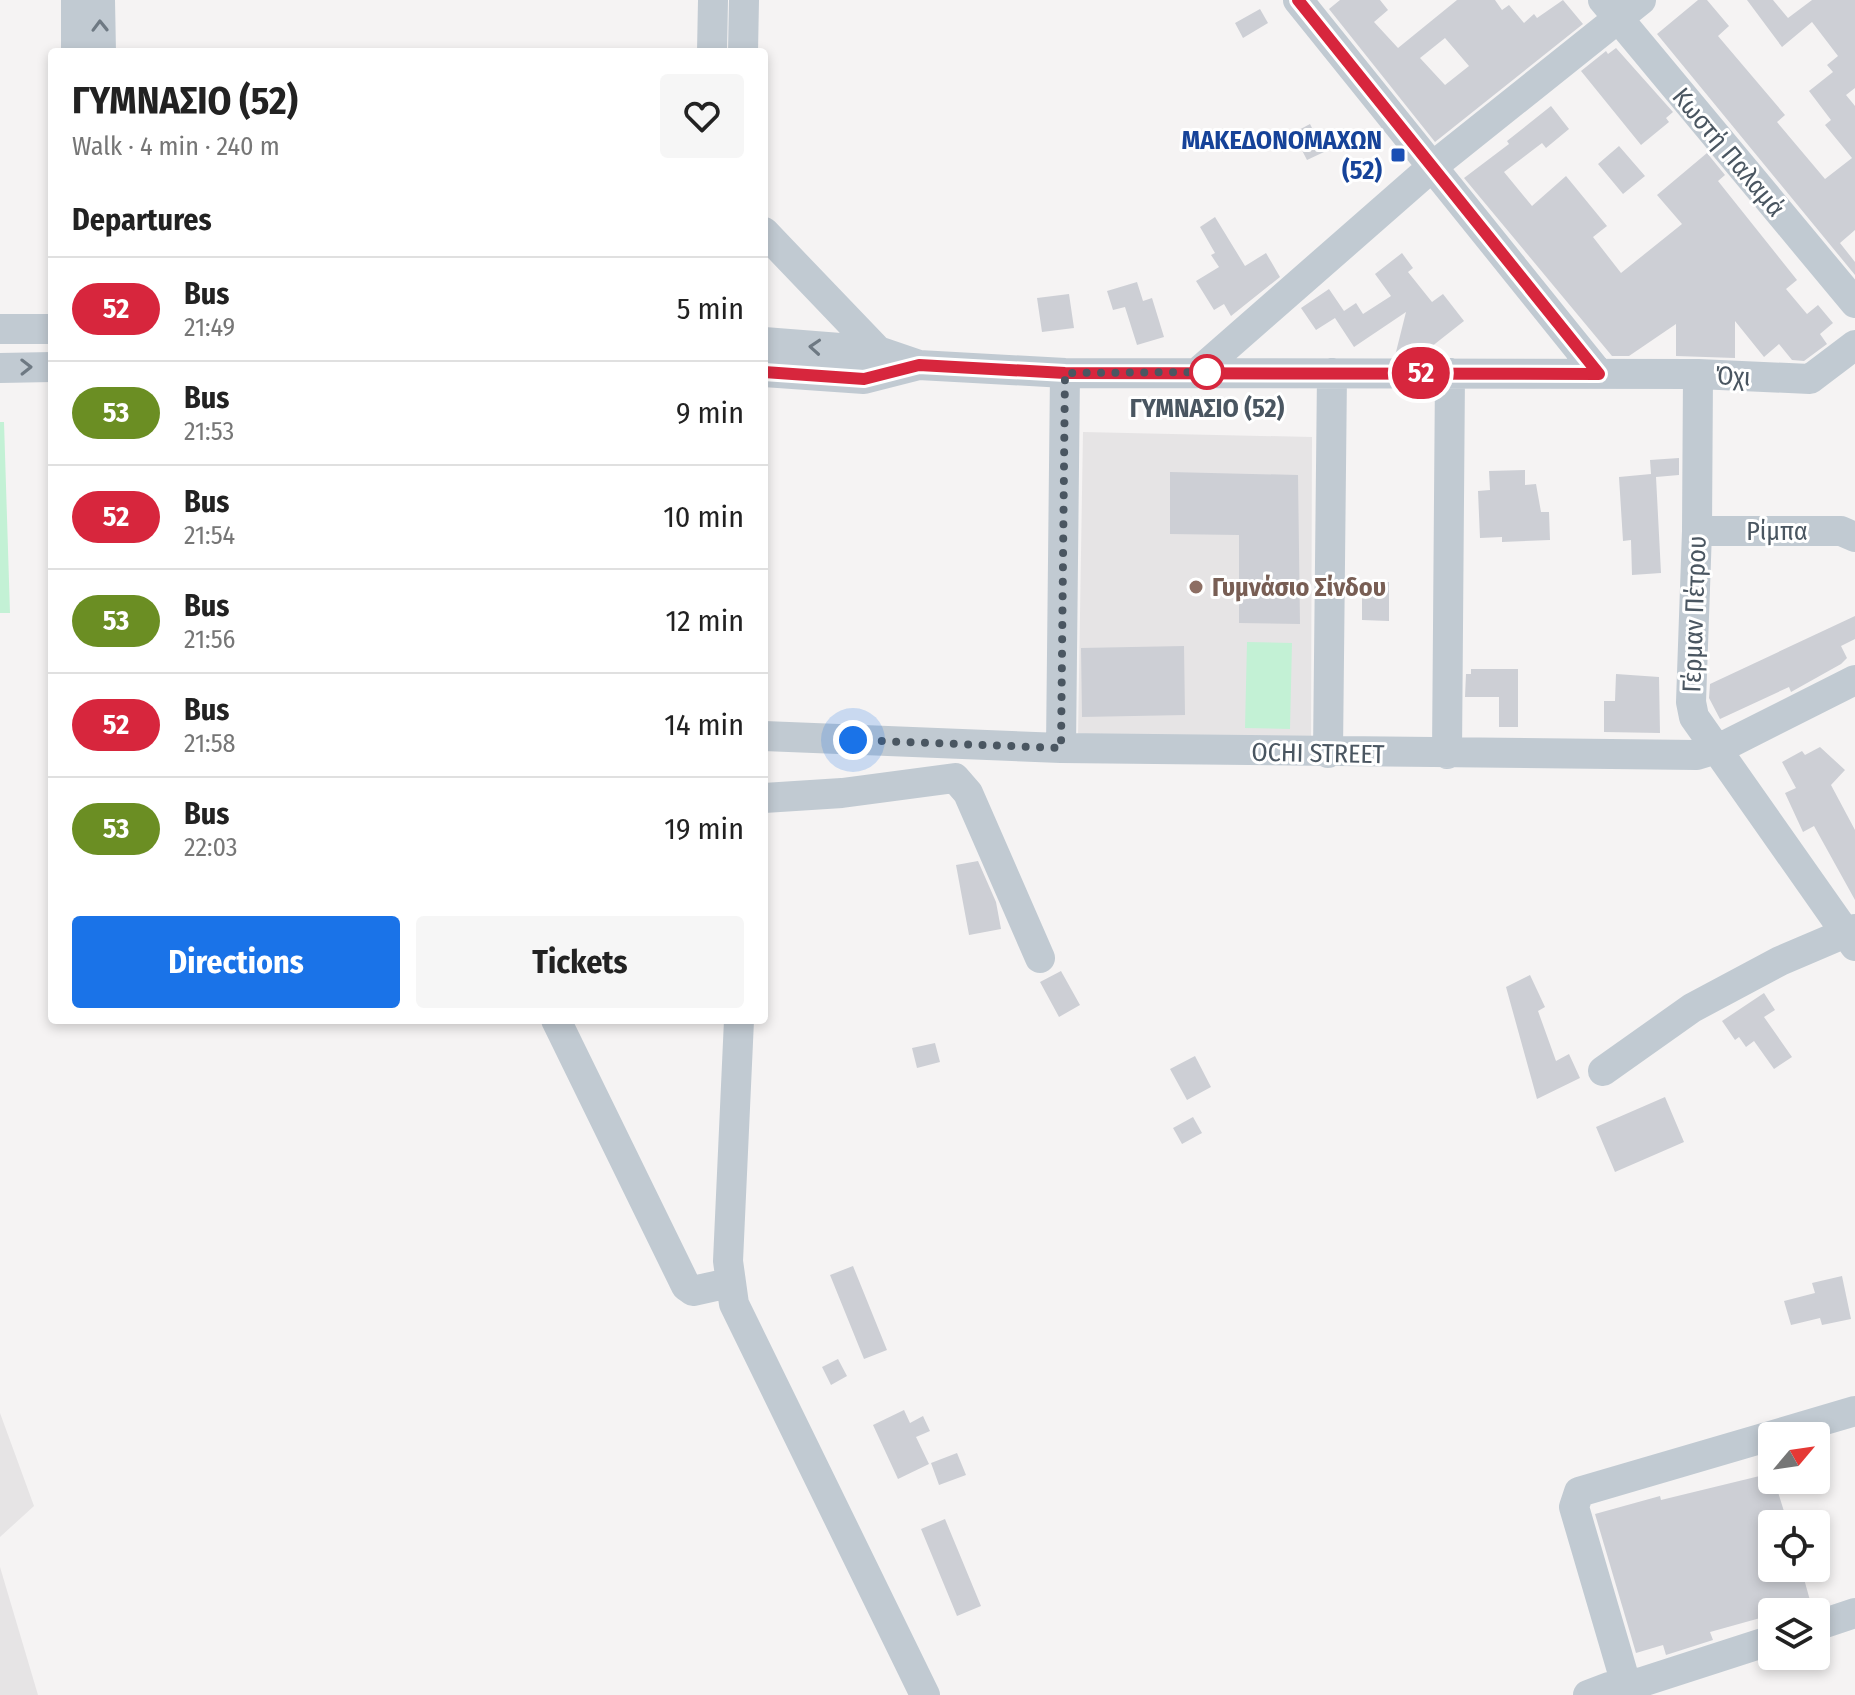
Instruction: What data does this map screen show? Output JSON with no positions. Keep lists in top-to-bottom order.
{
  "streets": {
    "street": [
      "Κωστή Παλαμά",
      "Όχι",
      "Ρίμπα",
      "Γέρμαν Πέτρου",
      "OCHI STREET"
    ]
  },
  "crossings": [
    ["Όχι", "Γέρμαν Πέτρου"],
    ["Ρίμπα", "Γέρμαν Πέτρου"],
    ["Γέρμαν Πέτρου", "OCHI STREET"]
  ],
  "places": {
    "transit": ["ΜΑΚΕΔΟΝΟΜΑΧΩΝ (52)"],
    "other": ["ΓΥΜΝΑΣΙΟ (52)", "Γυμνάσιο Σίνδου"]
  },
  "lines": ["bus line 52"],
  "north": "top right",
  "page": {
    "on_map": "52",
    "heading": [
      ["ΓΥΜΝΑΣΙΟ (52)", "Walk · 4 min · 240 m"],
      "Departures"
    ],
    "list": [
      {
        "mark": "52",
        "name": "Bus",
        "note": "21:49",
        "value": "5 min"
      },
      {
        "mark": "53",
        "name": "Bus",
        "note": "21:53",
        "value": "9 min"
      },
      {
        "mark": "52",
        "name": "Bus",
        "note": "21:54",
        "value": "10 min"
      },
      {
        "mark": "53",
        "name": "Bus",
        "note": "21:56",
        "value": "12 min"
      },
      {
        "mark": "52",
        "name": "Bus",
        "note": "21:58",
        "value": "14 min"
      },
      {
        "mark": "53",
        "name": "Bus",
        "note": "22:03",
        "value": "19 min"
      }
    ],
    "buttons": ["Directions", "Tickets"]
  }
}
